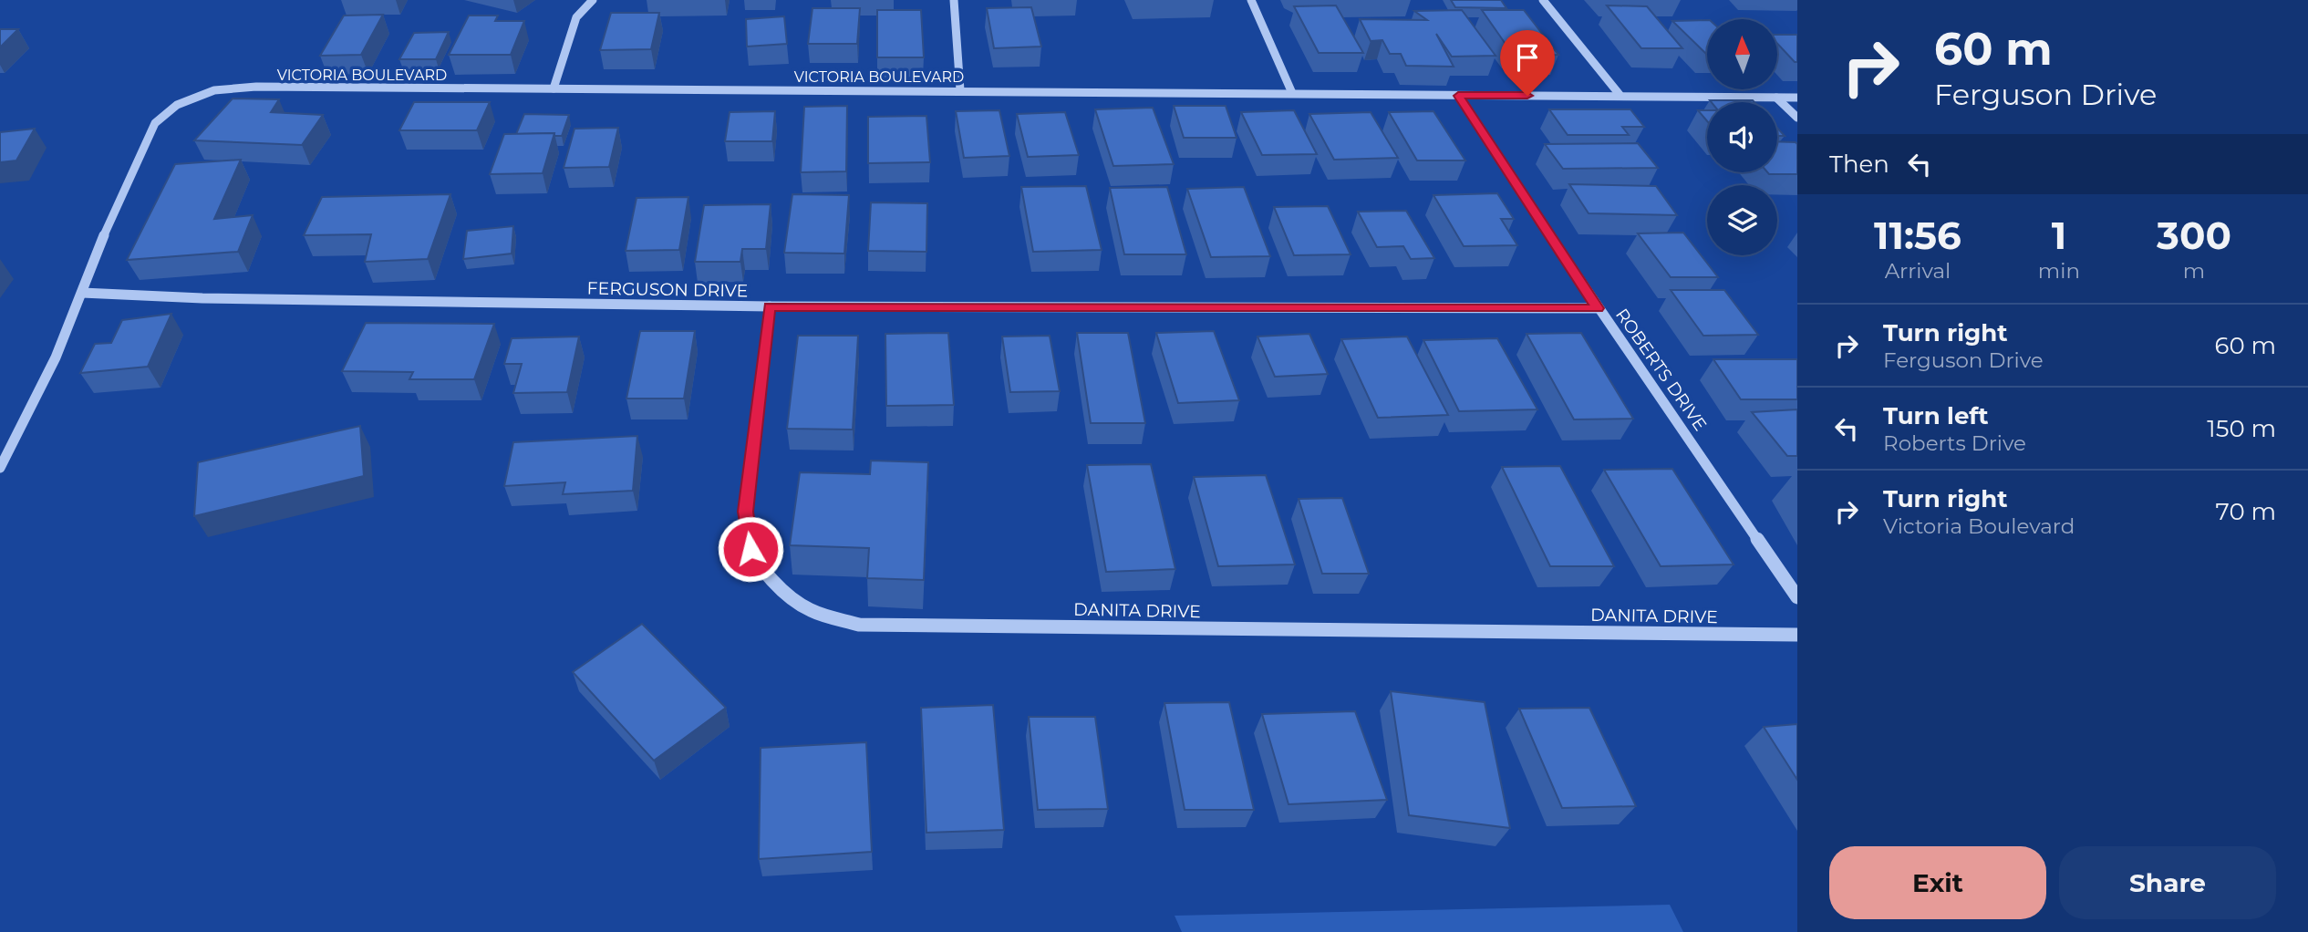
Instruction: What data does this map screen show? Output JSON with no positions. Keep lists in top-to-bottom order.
{
  "streets": {
    "street": [
      "VICTORIA BOULEVARD",
      "FERGUSON DRIVE",
      "ROBERTS DRIVE",
      "DANITA DRIVE"
    ]
  },
  "crossings": [
    ["VICTORIA BOULEVARD", "FERGUSON DRIVE"],
    ["VICTORIA BOULEVARD", "ROBERTS DRIVE"],
    ["FERGUSON DRIVE", "ROBERTS DRIVE"],
    ["FERGUSON DRIVE", "DANITA DRIVE"]
  ],
  "north": "top",
  "page": {
    "turn": ["60 m", "Ferguson Drive"],
    "then": "Then",
    "eta": [
      "11:56",
      "Arrival",
      "1",
      "min",
      "300",
      "m"
    ],
    "list": [
      {
        "name": "Turn right",
        "note": "Ferguson Drive",
        "value": "60 m"
      },
      {
        "name": "Turn left",
        "note": "Roberts Drive",
        "value": "150 m"
      },
      {
        "name": "Turn right",
        "note": "Victoria Boulevard",
        "value": "70 m"
      }
    ],
    "buttons": ["Exit", "Share"]
  }
}
